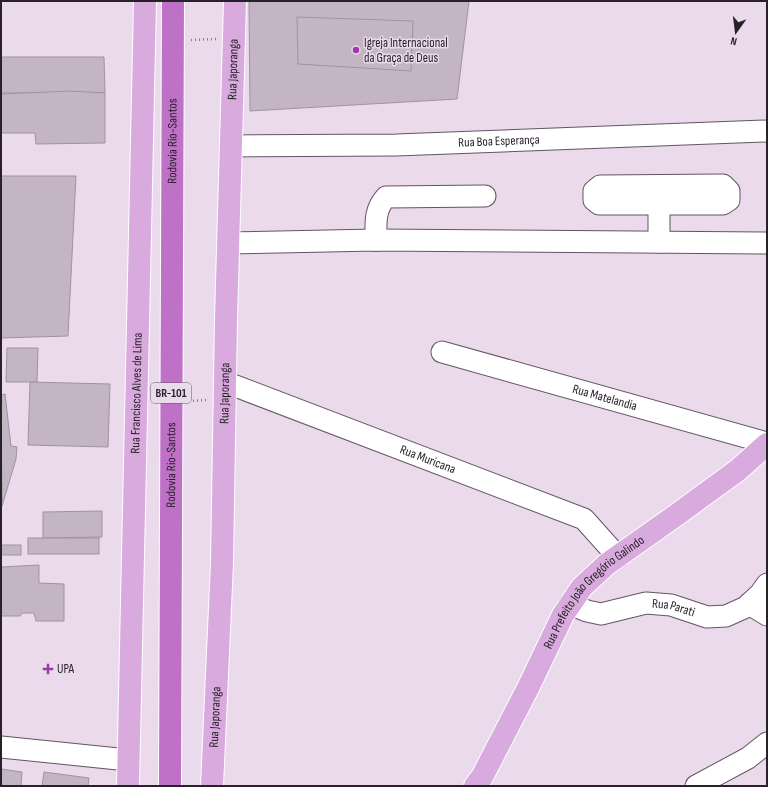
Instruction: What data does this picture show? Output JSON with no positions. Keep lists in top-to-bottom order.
{
  "streets": {
    "highway": ["Rodovia Rio-Santos", "BR-101"],
    "main road": ["Rua Japoranga", "Rua Francisco Alves de Lima", "Rua Prefeito João Gregório Galindo"],
    "street": [
      "Rua Boa Esperança",
      "Rua Matelandia",
      "Rua Muricana",
      "Rua Parati"
    ]
  },
  "crossings": [
    ["Rua Japoranga", "Rua Boa Esperança"],
    ["Rua Japoranga", "Rua Muricana"],
    ["Rua Matelandia", "Rua Prefeito João Gregório Galindo"],
    ["Rua Muricana", "Rua Prefeito João Gregório Galindo"],
    ["Rua Prefeito João Gregório Galindo", "Rua Parati"]
  ],
  "places": {
    "other": ["Igreja Internacional da Graça de Deus"],
    "health": ["UPA"]
  },
  "north": "bottom"
}
